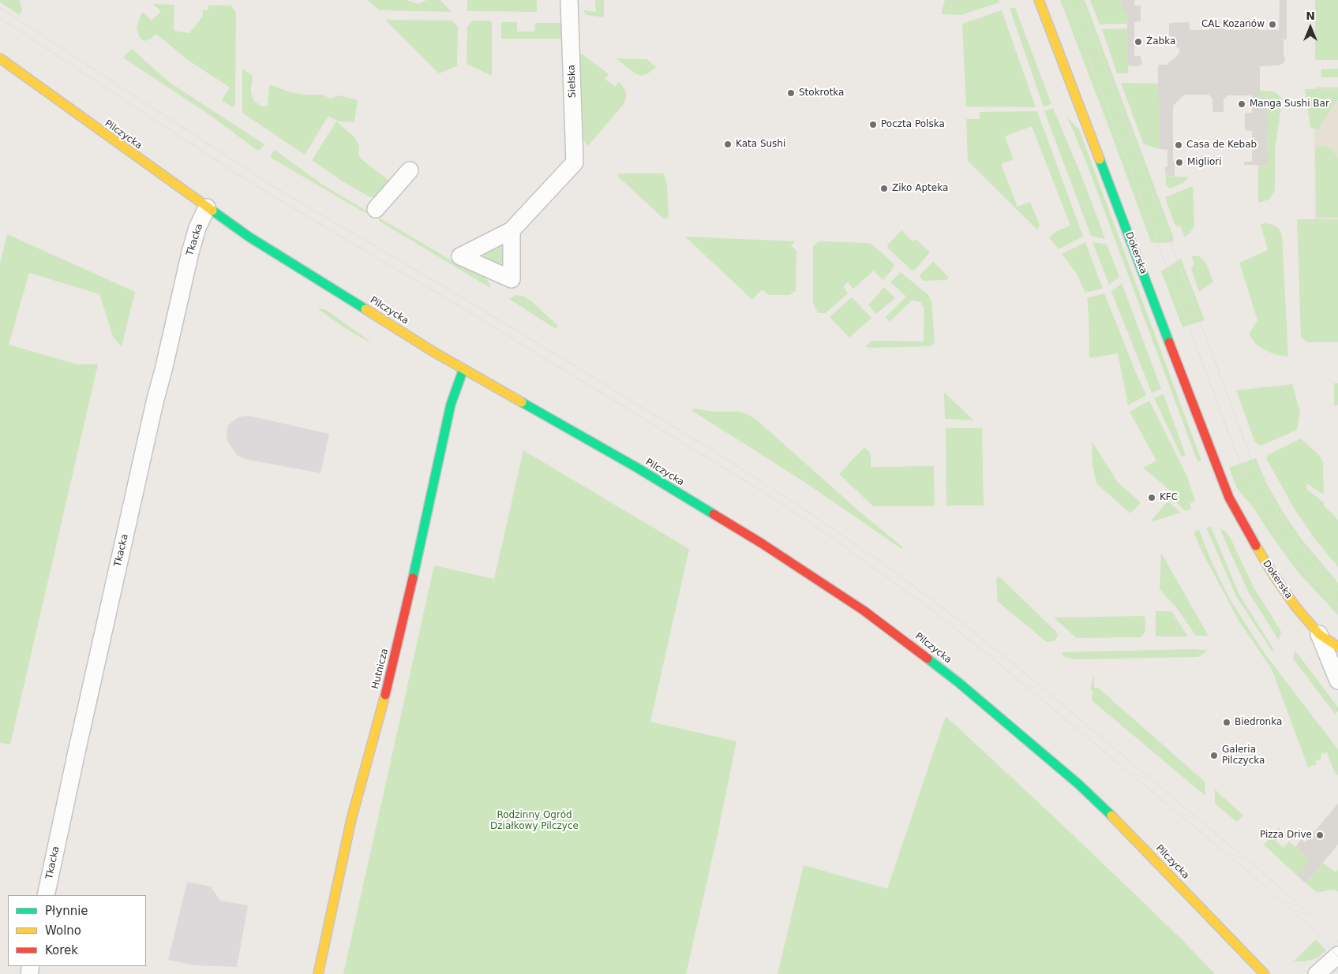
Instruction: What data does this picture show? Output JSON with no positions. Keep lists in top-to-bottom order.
{
  "streets": {
    "street": [
      "Sielska",
      "Pilczycka",
      "Tkacka",
      "Dokerska",
      "Hutnicza"
    ]
  },
  "crossings": [
    ["Pilczycka", "Tkacka"],
    ["Pilczycka", "Hutnicza"]
  ],
  "parks": ["Rodzinny Ogród Działkowy Pilczyce"],
  "places": [
    "CAL Kozanów",
    "Żabka",
    "Stokrotka",
    "Manga Sushi Bar",
    "Poczta Polska",
    "Kata Sushi",
    "Casa de Kebab",
    "Migliori",
    "Ziko Apteka",
    "KFC",
    "Biedronka",
    "Galeria Pilczycka",
    "Pizza Drive"
  ],
  "legend": ["Płynnie", "Wolno", "Korek"],
  "north": "top"
}
